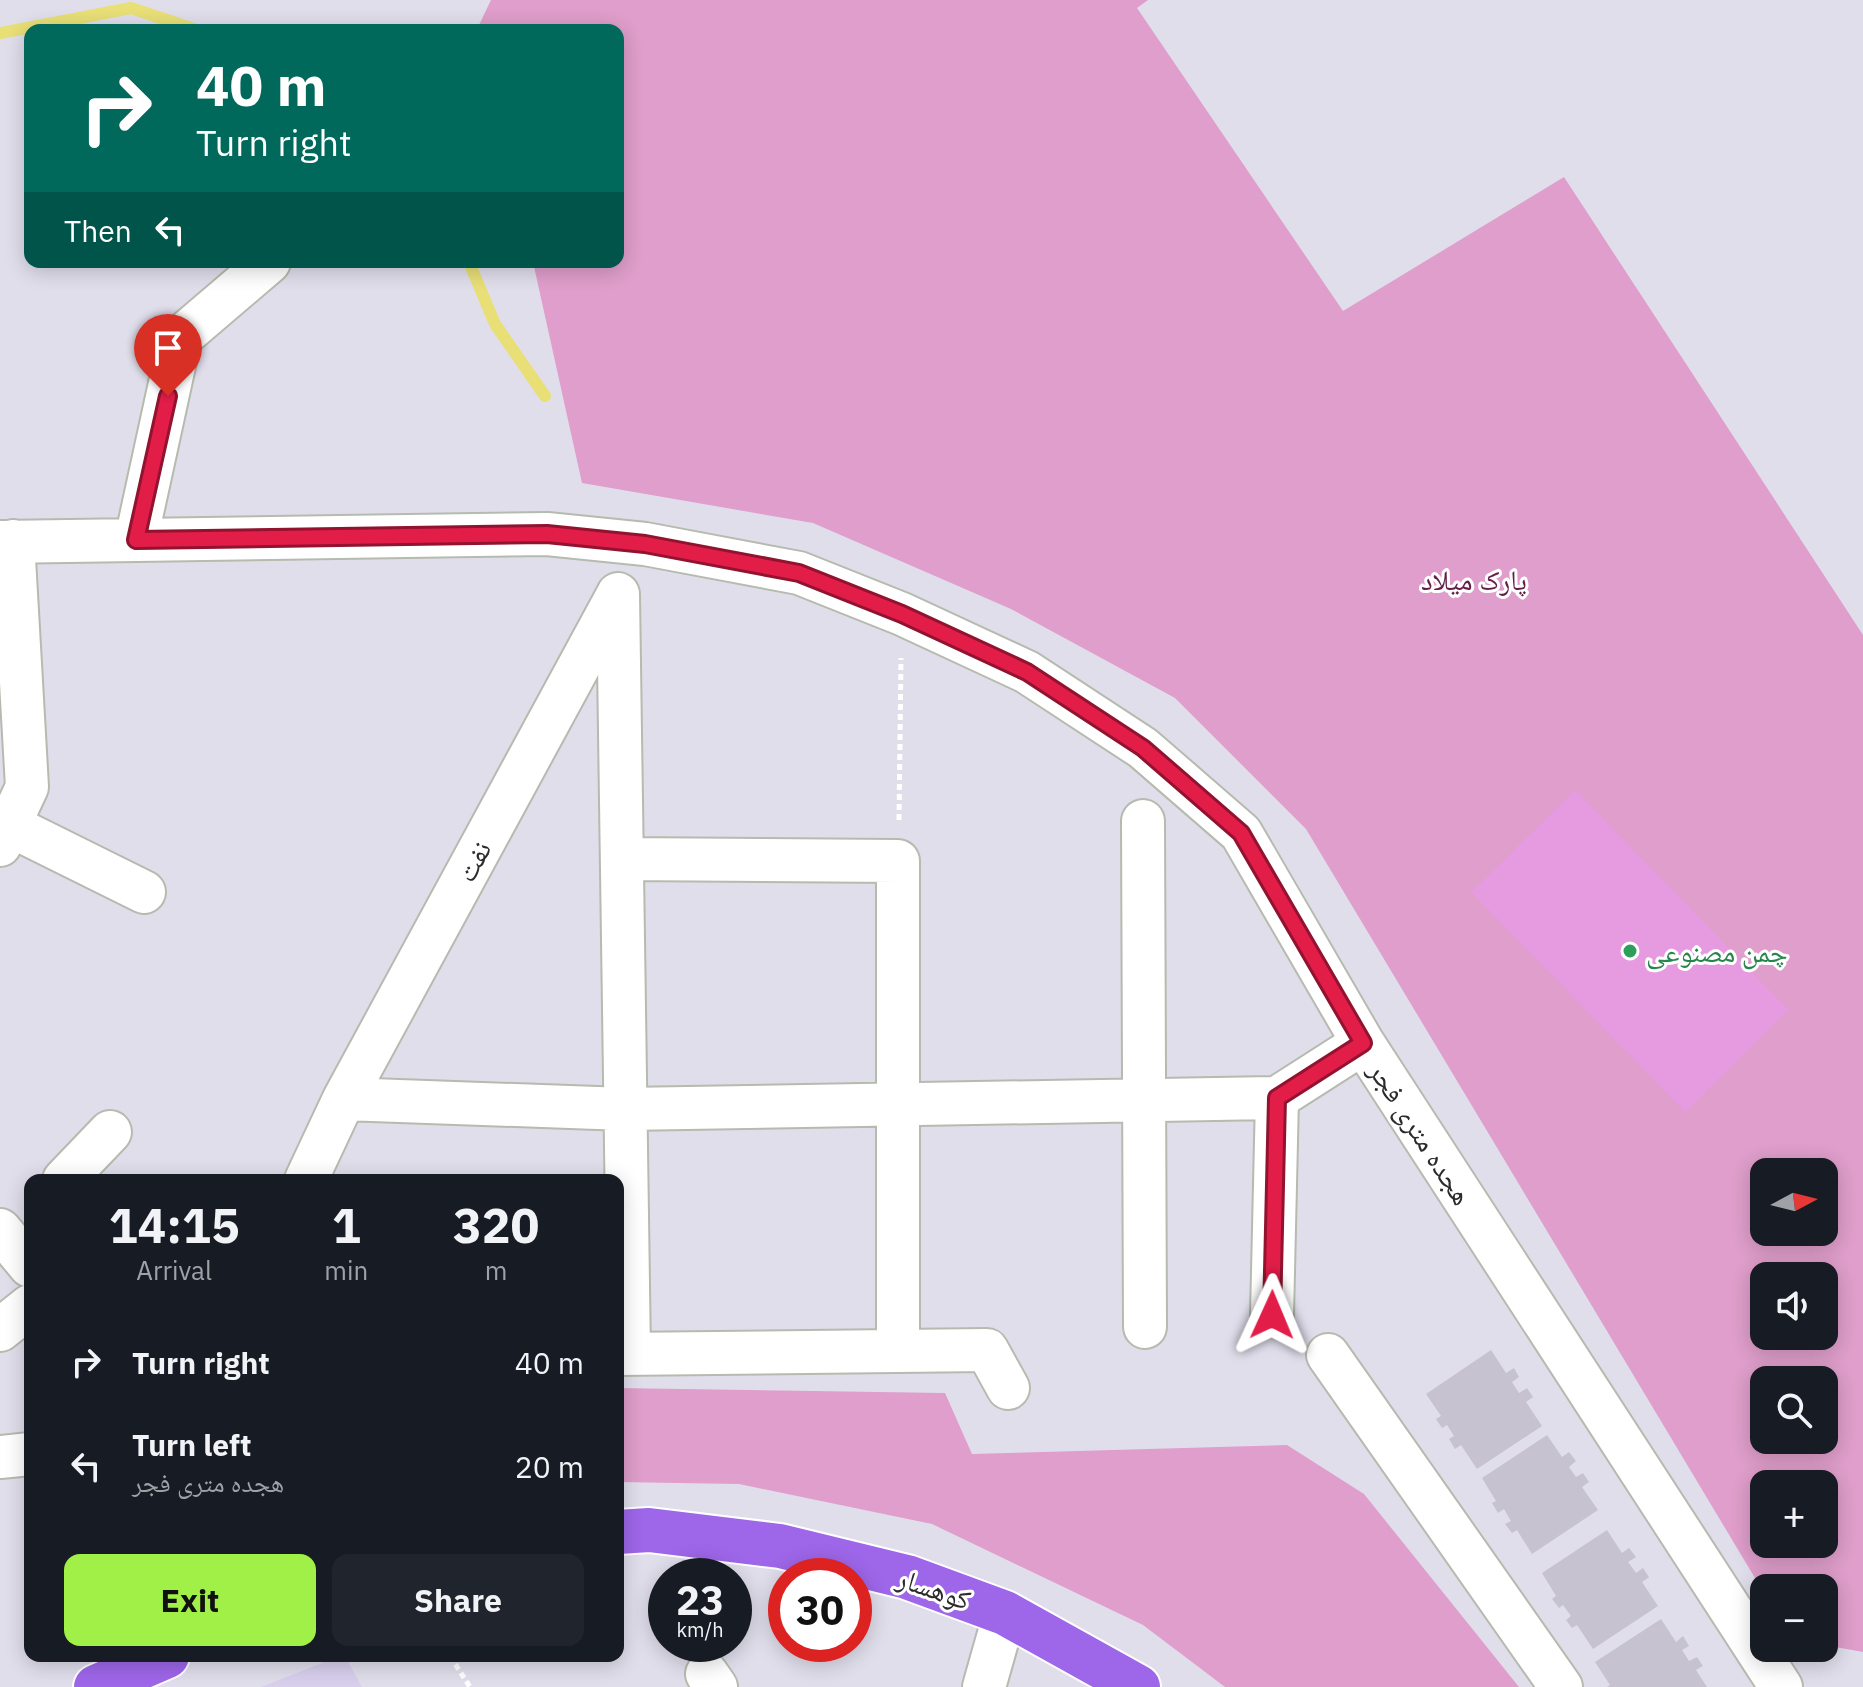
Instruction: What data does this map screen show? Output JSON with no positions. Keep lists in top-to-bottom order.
{
  "streets": {
    "main road": ["کوهسار"],
    "street": ["نفت", "هجده متری فجر"]
  },
  "crossings": [
    ["نفت", "هجده متری فجر"]
  ],
  "parks": ["پارک میلاد"],
  "places": ["چمن مصنوعی"],
  "north": "right",
  "page": {
    "turn": ["40 m", "Turn right"],
    "then": "Then",
    "map_buttons": ["+", "−"],
    "eta": [
      "14:15",
      "Arrival",
      "1",
      "min",
      "320",
      "m"
    ],
    "list": [
      {
        "name": "Turn right",
        "value": "40 m"
      },
      {
        "name": "Turn left",
        "note": "هجده متری فجر",
        "value": "20 m"
      }
    ],
    "buttons": ["Exit", "Share"],
    "speed": "23 km/h",
    "limit": "30"
  }
}
